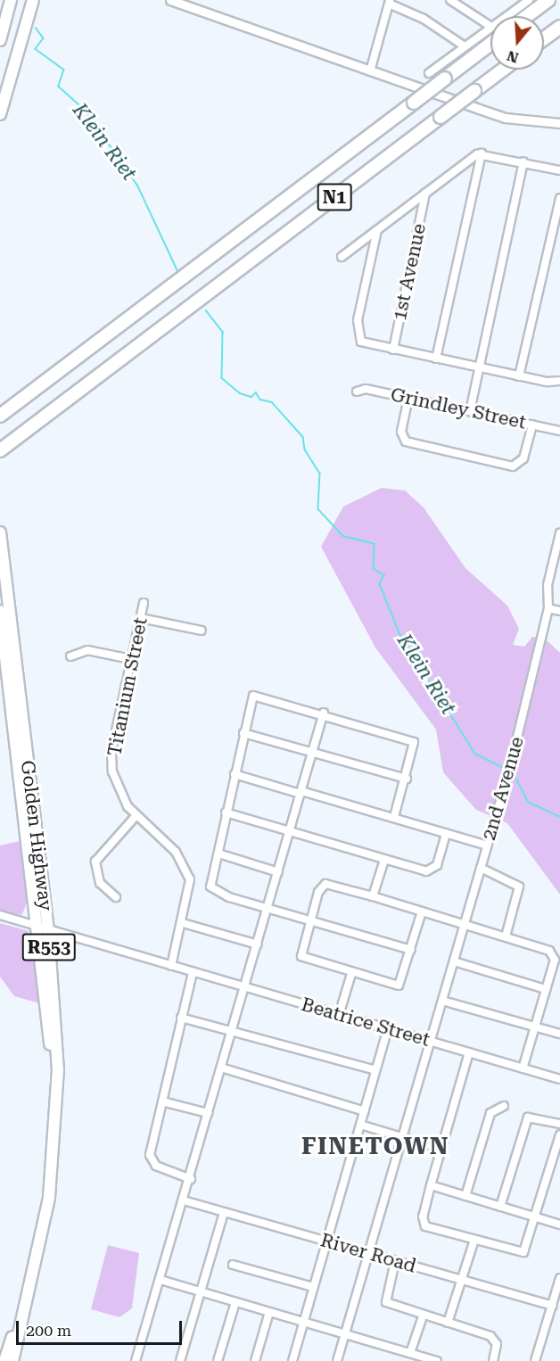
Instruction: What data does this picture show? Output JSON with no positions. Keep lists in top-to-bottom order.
{
  "streets": {
    "highway": ["N1"],
    "main road": ["Golden Highway", "R553"],
    "street": [
      "1st Avenue",
      "Grindley Street",
      "Titanium Street",
      "2nd Avenue",
      "Beatrice Street",
      "River Road"
    ]
  },
  "crossings": [
    ["Titanium Street", "Beatrice Street"],
    ["2nd Avenue", "Beatrice Street"],
    ["2nd Avenue", "River Road"],
    ["Golden Highway", "Beatrice Street"]
  ],
  "districts": ["FINETOWN"],
  "water": ["Klein Riet"],
  "scale_bar": "200 m",
  "north": "bottom"
}
